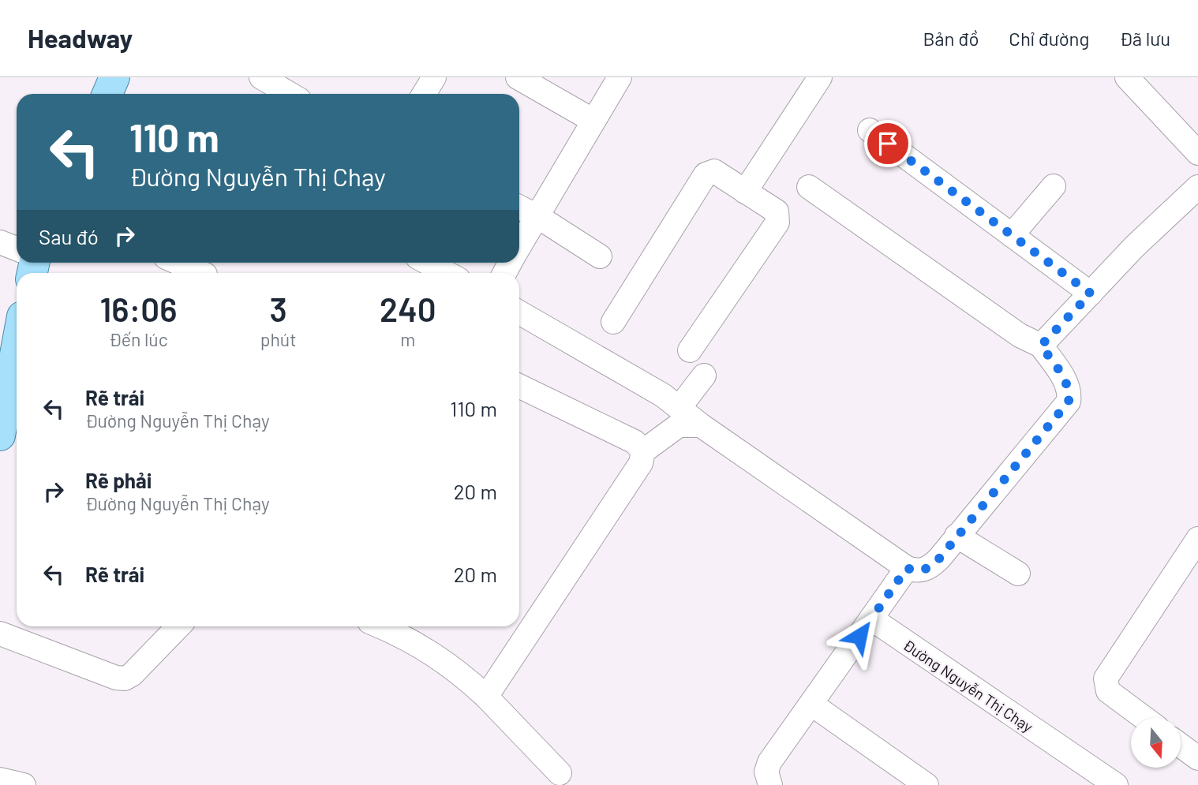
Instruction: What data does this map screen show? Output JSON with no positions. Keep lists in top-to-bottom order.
{
  "streets": {
    "street": ["Đường Nguyễn Thị Chạy"]
  },
  "north": "bottom",
  "page": {
    "header": "Headway",
    "nav": ["Bản đồ", "Chỉ đường", "Đã lưu"],
    "turn": ["110 m", "Đường Nguyễn Thị Chạy"],
    "then": "Sau đó",
    "eta": [
      "16:06",
      "Đến lúc",
      "3",
      "phút",
      "240",
      "m"
    ],
    "list": [
      {
        "name": "Rẽ trái",
        "note": "Đường Nguyễn Thị Chạy",
        "value": "110 m"
      },
      {
        "name": "Rẽ phải",
        "note": "Đường Nguyễn Thị Chạy",
        "value": "20 m"
      },
      {
        "name": "Rẽ trái",
        "value": "20 m"
      }
    ]
  }
}
